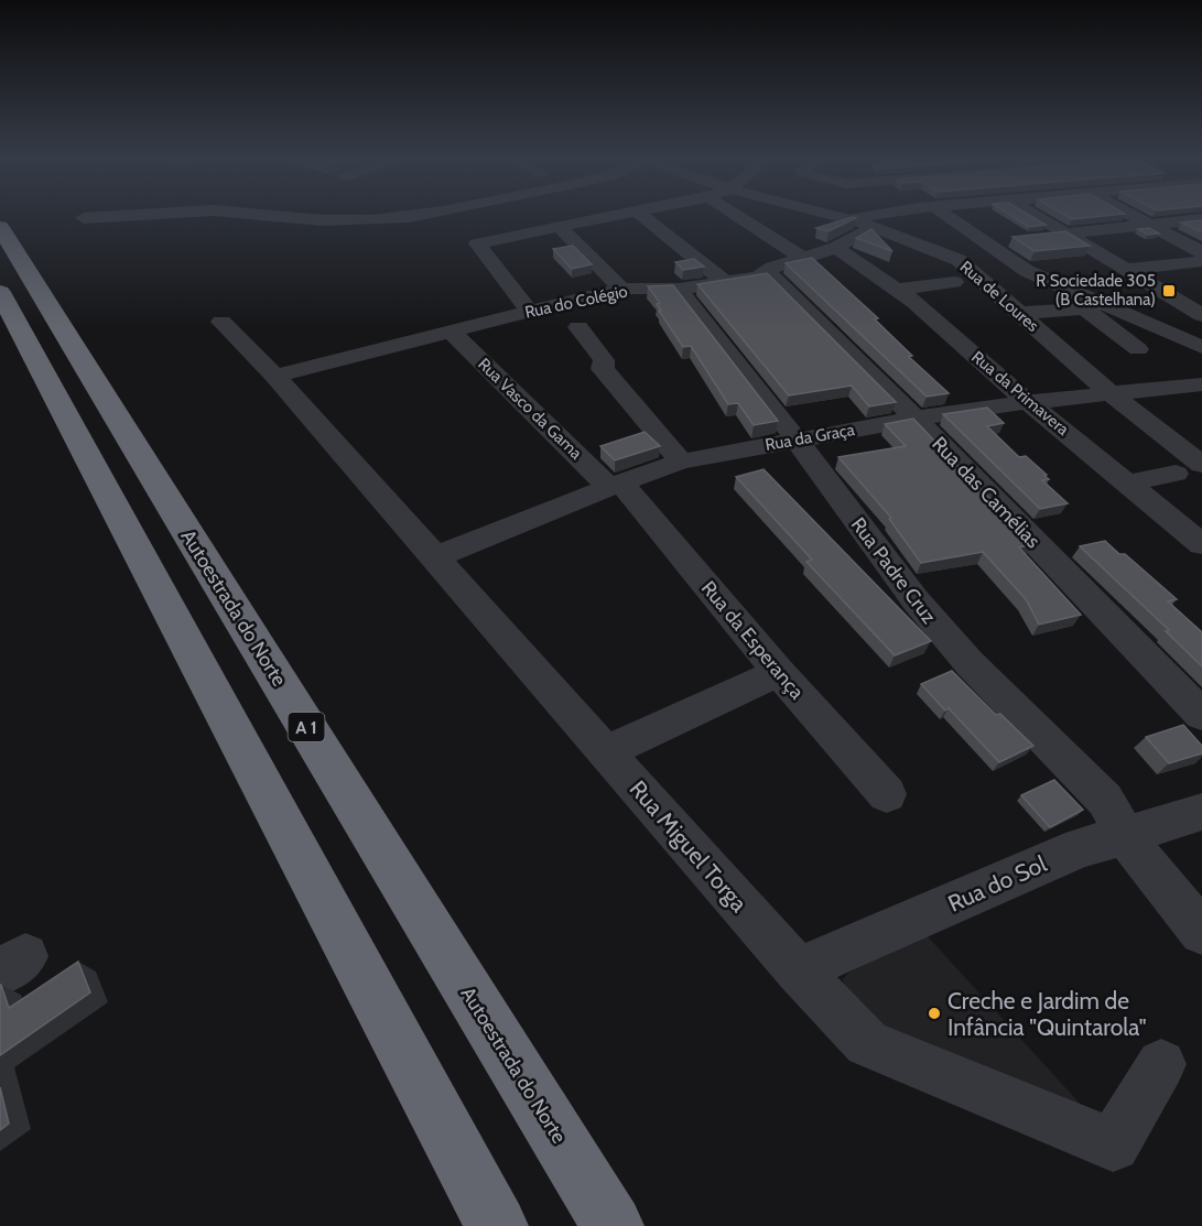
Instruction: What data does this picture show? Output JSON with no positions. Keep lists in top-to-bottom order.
{
  "streets": {
    "highway": ["Autoestrada do Norte", "A 1"],
    "street": [
      "Rua de Loures",
      "Rua do Colégio",
      "Rua da Primavera",
      "Rua Vasco da Gama",
      "Rua da Graça",
      "Rua das Camélias",
      "Rua Padre Cruz",
      "Rua da Esperança",
      "Rua Miguel Torga",
      "Rua do Sol"
    ]
  },
  "crossings": [
    ["Rua de Loures", "Rua do Colégio"],
    ["Rua de Loures", "Rua da Graça"],
    ["Rua do Colégio", "Rua da Primavera"],
    ["Rua do Colégio", "Rua Vasco da Gama"],
    ["Rua do Colégio", "Rua das Camélias"],
    ["Rua do Colégio", "Rua Padre Cruz"],
    ["Rua do Colégio", "Rua Miguel Torga"],
    ["Rua da Primavera", "Rua da Graça"],
    ["Rua Vasco da Gama", "Rua da Graça"],
    ["Rua Vasco da Gama", "Rua da Esperança"],
    ["Rua da Graça", "Rua das Camélias"],
    ["Rua da Graça", "Rua Padre Cruz"],
    ["Rua da Graça", "Rua da Esperança"],
    ["Rua da Graça", "Rua Miguel Torga"],
    ["Rua Padre Cruz", "Rua do Sol"],
    ["Rua Miguel Torga", "Rua do Sol"]
  ],
  "places": {
    "transit": ["R Sociedade 305 (B Castelhana)"],
    "other": ["Creche e Jardim de Infância \"Quintarola\""]
  }
}
